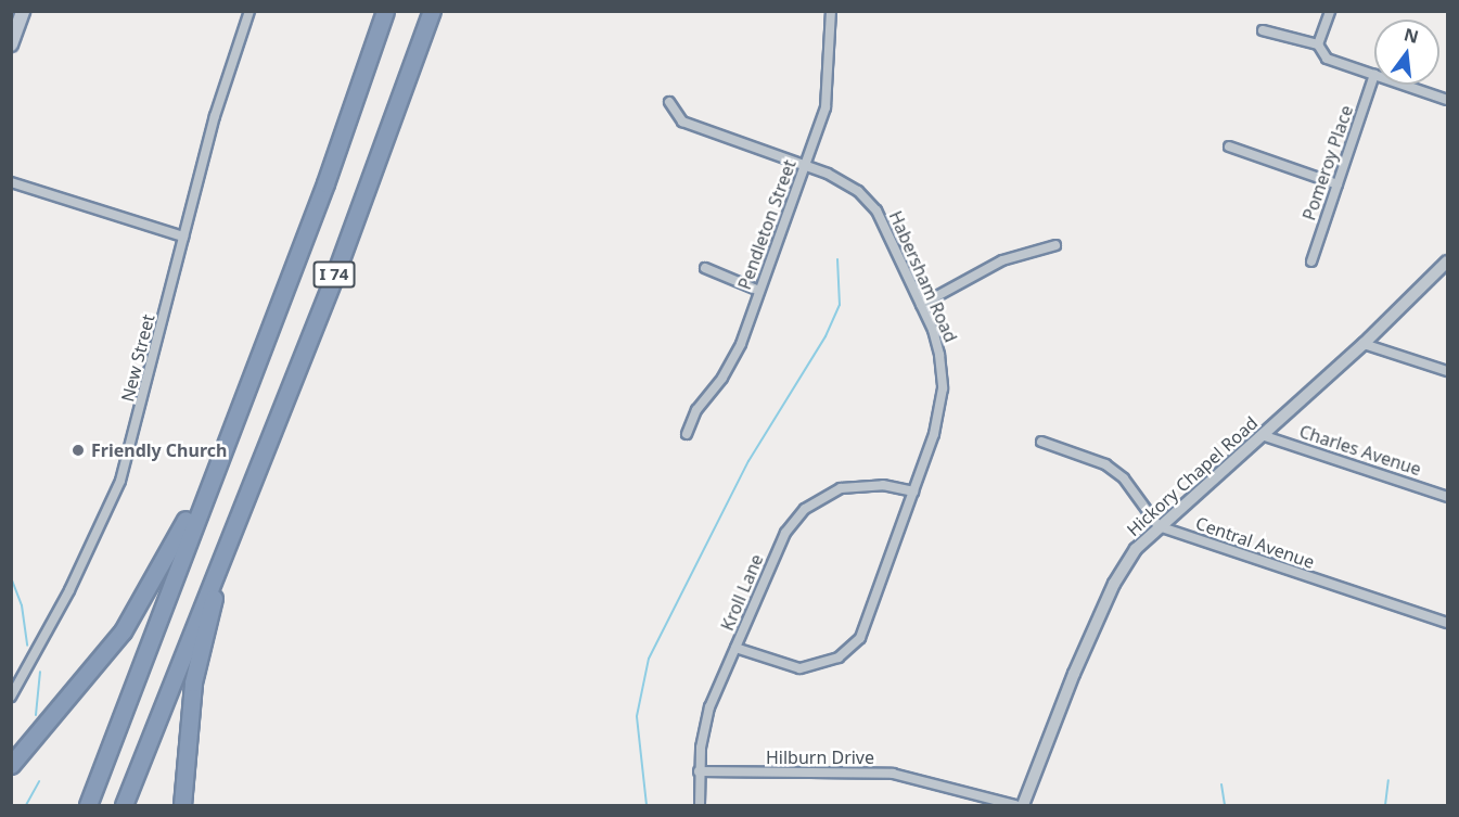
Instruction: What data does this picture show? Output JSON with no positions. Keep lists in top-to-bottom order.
{
  "streets": {
    "highway": ["I 74"],
    "street": [
      "Pomeroy Place",
      "Pendleton Street",
      "Habersham Road",
      "New Street",
      "Charles Avenue",
      "Hickory Chapel Road",
      "Central Avenue",
      "Kroll Lane",
      "Hilburn Drive"
    ]
  },
  "crossings": [
    ["Pendleton Street", "Habersham Road"],
    ["Habersham Road", "Kroll Lane"],
    ["Charles Avenue", "Hickory Chapel Road"],
    ["Hickory Chapel Road", "Central Avenue"],
    ["Kroll Lane", "Hilburn Drive"]
  ],
  "places": ["Friendly Church"],
  "north": "top"
}
